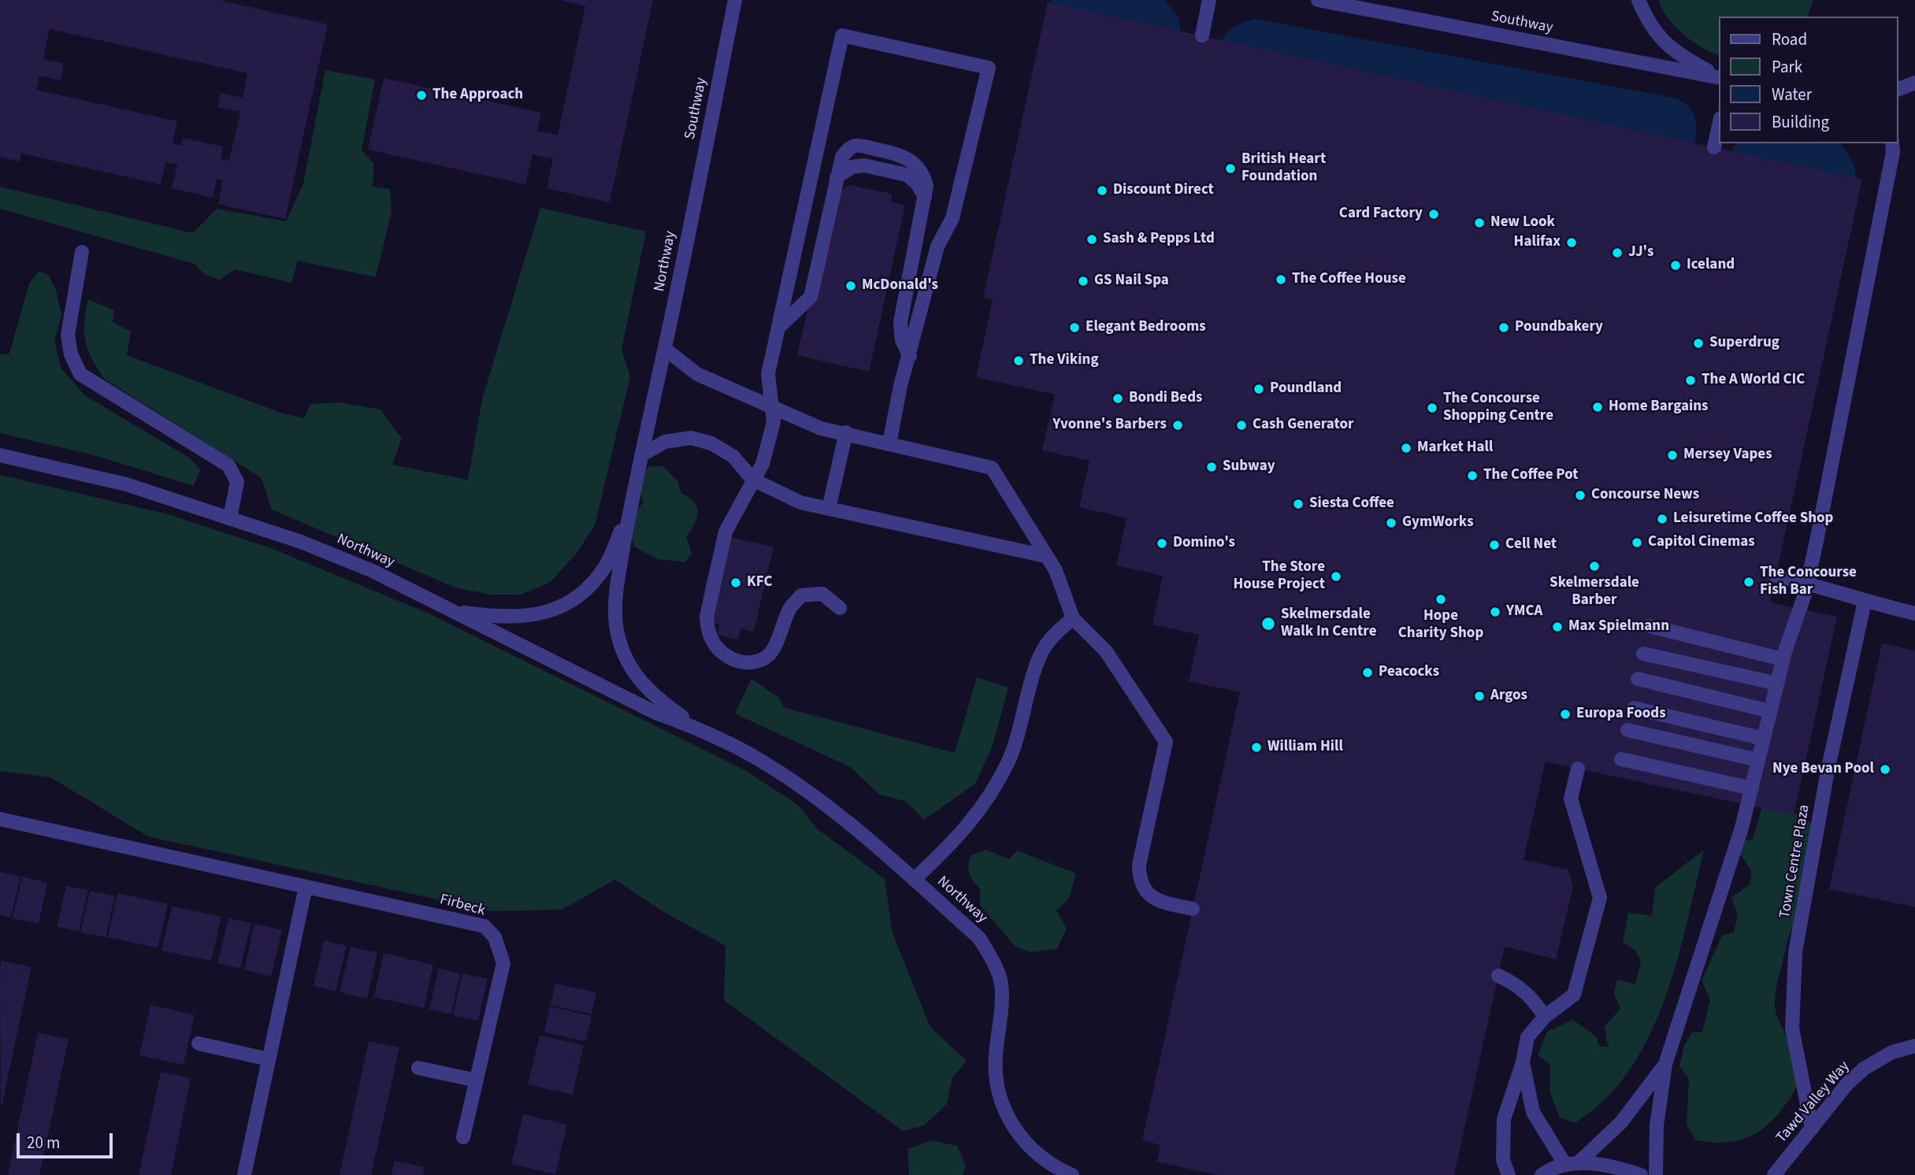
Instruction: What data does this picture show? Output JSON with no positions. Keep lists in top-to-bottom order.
{
  "streets": {
    "street": [
      "Southway",
      "Northway",
      "Town Centre Plaza",
      "Firbeck",
      "Tawd Valley Way"
    ]
  },
  "crossings": [
    ["Southway", "Northway"],
    ["Town Centre Plaza", "Tawd Valley Way"]
  ],
  "places": [
    "The Approach",
    "British Heart Foundation",
    "Discount Direct",
    "Card Factory",
    "New Look",
    "Sash & Pepps Ltd",
    "Halifax",
    "JJ's",
    "Iceland",
    "The Coffee House",
    "GS Nail Spa",
    "McDonald's",
    "Elegant Bedrooms",
    "Poundbakery",
    "Superdrug",
    "The Viking",
    "The A World CIC",
    "Poundland",
    "Bondi Beds",
    "Home Bargains",
    "The Concourse Shopping Centre",
    "Yvonne's Barbers",
    "Cash Generator",
    "Market Hall",
    "Mersey Vapes",
    "Subway",
    "The Coffee Pot",
    "Concourse News",
    "Siesta Coffee",
    "Leisuretime Coffee Shop",
    "GymWorks",
    "Capitol Cinemas",
    "Domino's",
    "Cell Net",
    "Skelmersdale Barber",
    "The Store House Project",
    "The Concourse Fish Bar",
    "KFC",
    "Hope Charity Shop",
    "YMCA",
    "Skelmersdale Walk In Centre",
    "Max Spielmann",
    "Peacocks",
    "Argos",
    "Europa Foods",
    "William Hill",
    "Nye Bevan Pool"
  ],
  "legend": [
    "Road",
    "Park",
    "Water",
    "Building"
  ],
  "scale_bar": "20 m"
}
